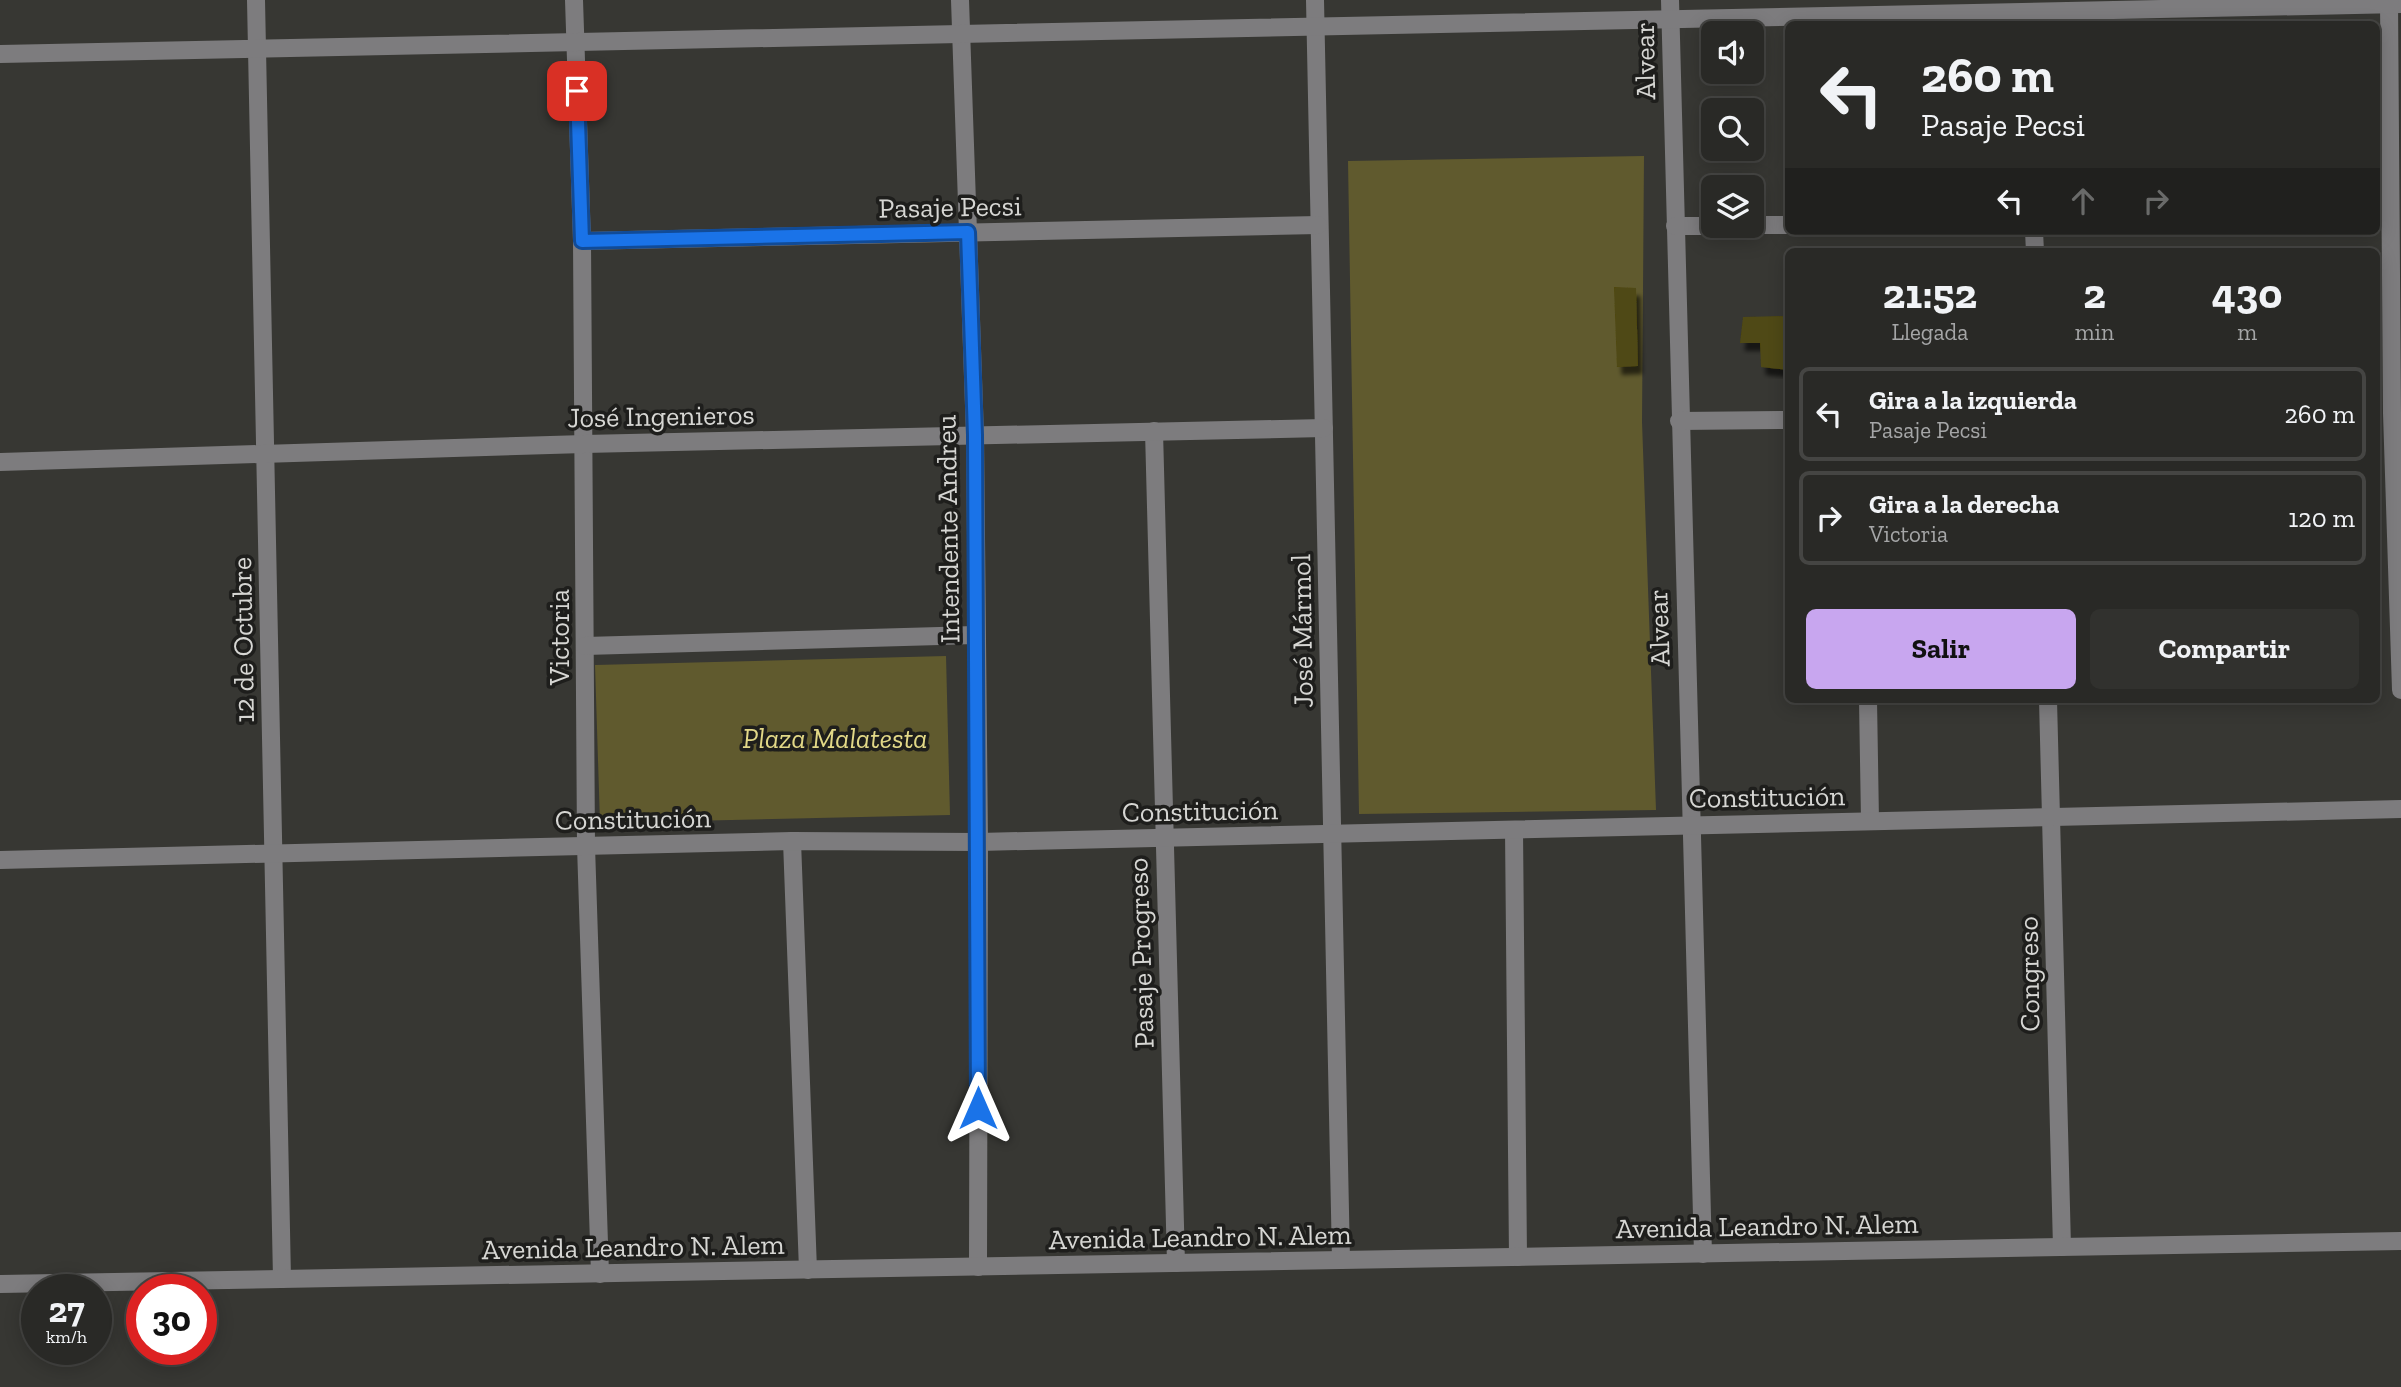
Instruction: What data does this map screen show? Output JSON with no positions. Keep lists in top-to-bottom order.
{
  "streets": {
    "street": [
      "Alvear",
      "Pasaje Pecsi",
      "José Ingenieros",
      "Intendente Andreu",
      "José Mármol",
      "Victoria",
      "12 de Octubre",
      "Constitución",
      "Pasaje Progreso",
      "Congreso",
      "Avenida Leandro N. Alem"
    ]
  },
  "crossings": [
    ["Alvear", "Constitución"],
    ["Alvear", "Avenida Leandro N. Alem"],
    ["Pasaje Pecsi", "Intendente Andreu"],
    ["Pasaje Pecsi", "José Mármol"],
    ["Pasaje Pecsi", "Victoria"],
    ["José Ingenieros", "Intendente Andreu"],
    ["José Ingenieros", "José Mármol"],
    ["José Ingenieros", "Victoria"],
    ["José Ingenieros", "12 de Octubre"],
    ["José Ingenieros", "Pasaje Progreso"],
    ["Intendente Andreu", "Constitución"],
    ["Intendente Andreu", "Avenida Leandro N. Alem"],
    ["José Mármol", "Constitución"],
    ["José Mármol", "Avenida Leandro N. Alem"],
    ["Victoria", "Constitución"],
    ["Victoria", "Avenida Leandro N. Alem"],
    ["12 de Octubre", "Constitución"],
    ["12 de Octubre", "Avenida Leandro N. Alem"],
    ["Constitución", "Pasaje Progreso"],
    ["Constitución", "Congreso"],
    ["Pasaje Progreso", "Avenida Leandro N. Alem"],
    ["Congreso", "Avenida Leandro N. Alem"]
  ],
  "parks": ["Plaza Malatesta"],
  "page": {
    "turn": ["260 m", "Pasaje Pecsi"],
    "eta": [
      "21:52",
      "Llegada",
      "2",
      "min",
      "430",
      "m"
    ],
    "list": [
      {
        "name": "Gira a la izquierda",
        "note": "Pasaje Pecsi",
        "value": "260 m"
      },
      {
        "name": "Gira a la derecha",
        "note": "Victoria",
        "value": "120 m"
      }
    ],
    "buttons": ["Salir", "Compartir"],
    "speed": "27 km/h",
    "limit": "30"
  }
}
